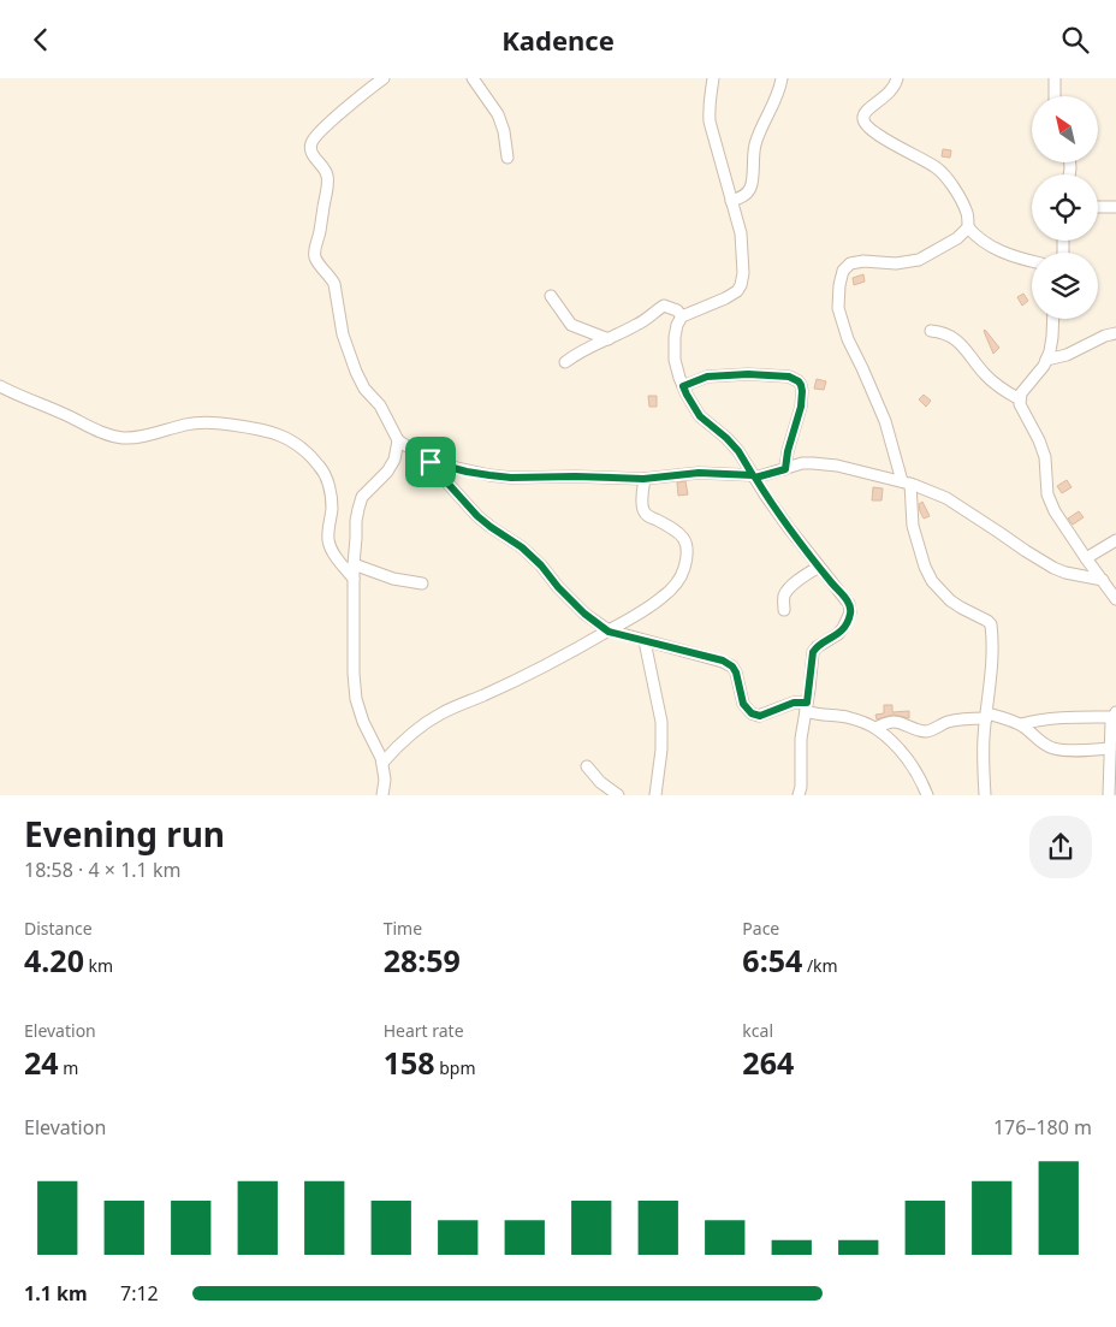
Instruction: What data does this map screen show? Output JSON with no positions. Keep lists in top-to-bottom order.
{
  "north": "top left",
  "page": {
    "header": "Kadence",
    "heading": ["Evening run", "18:58 · 4 × 1.1 km"],
    "stats": [
      ["Distance", "4.20 km"],
      ["Time", "28:59"],
      ["Pace", "6:54 /km"],
      ["Elevation", "24 m"],
      ["Heart rate", "158 bpm"],
      ["kcal", "264"]
    ],
    "chart": ["Elevation", "176–180 m"],
    "list": [
      {
        "name": "1.1 km",
        "note": "7:12"
      }
    ]
  }
}
